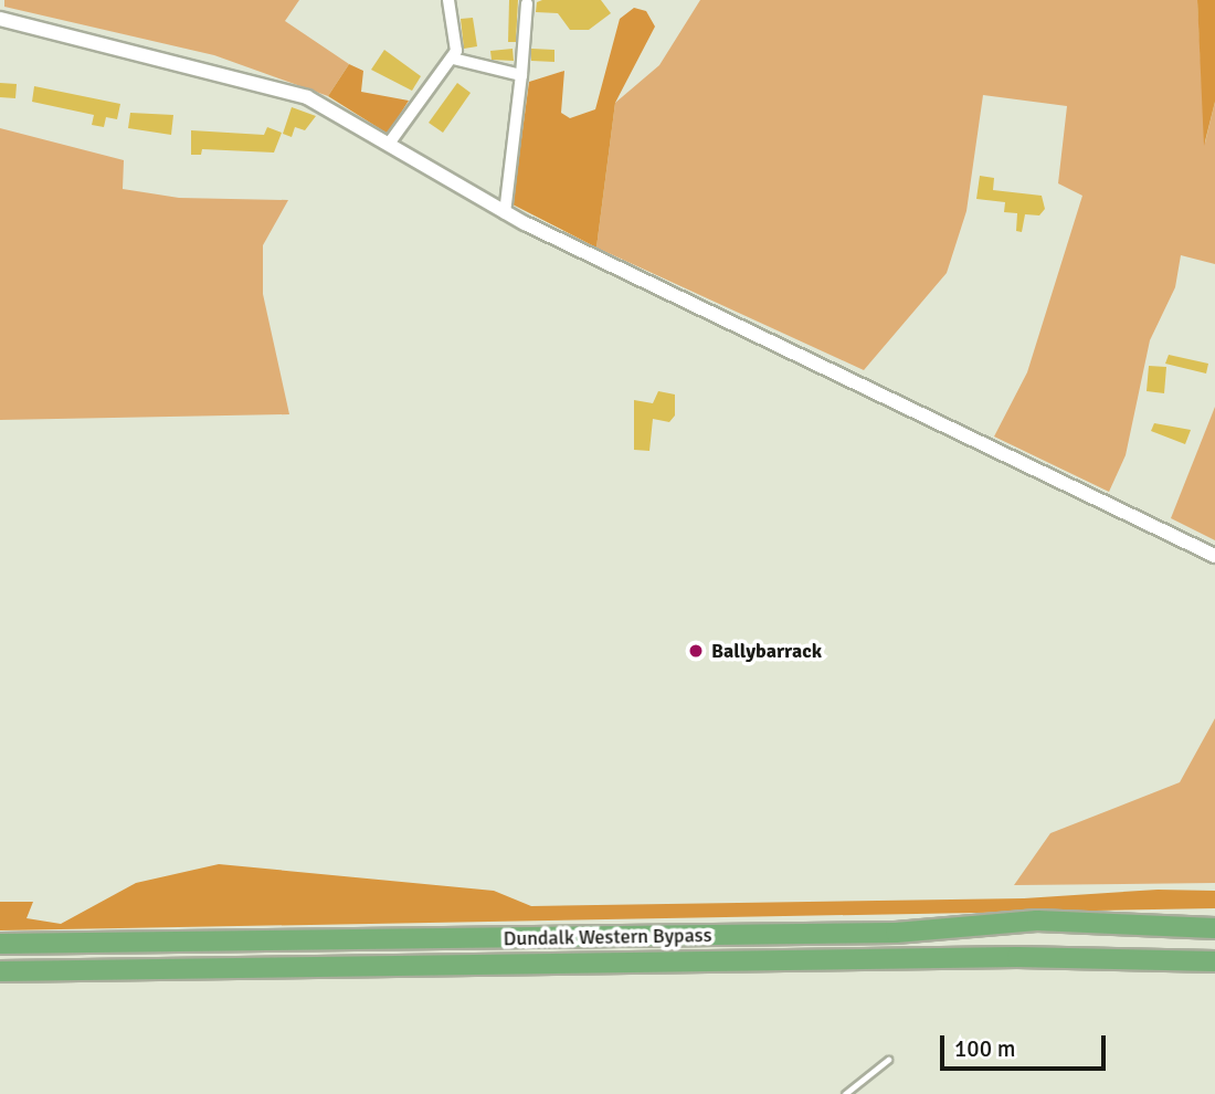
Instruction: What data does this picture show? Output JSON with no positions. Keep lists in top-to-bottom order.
{
  "streets": {
    "highway": ["Dundalk Western Bypass"]
  },
  "places": ["Ballybarrack"],
  "scale_bar": "100 m"
}
